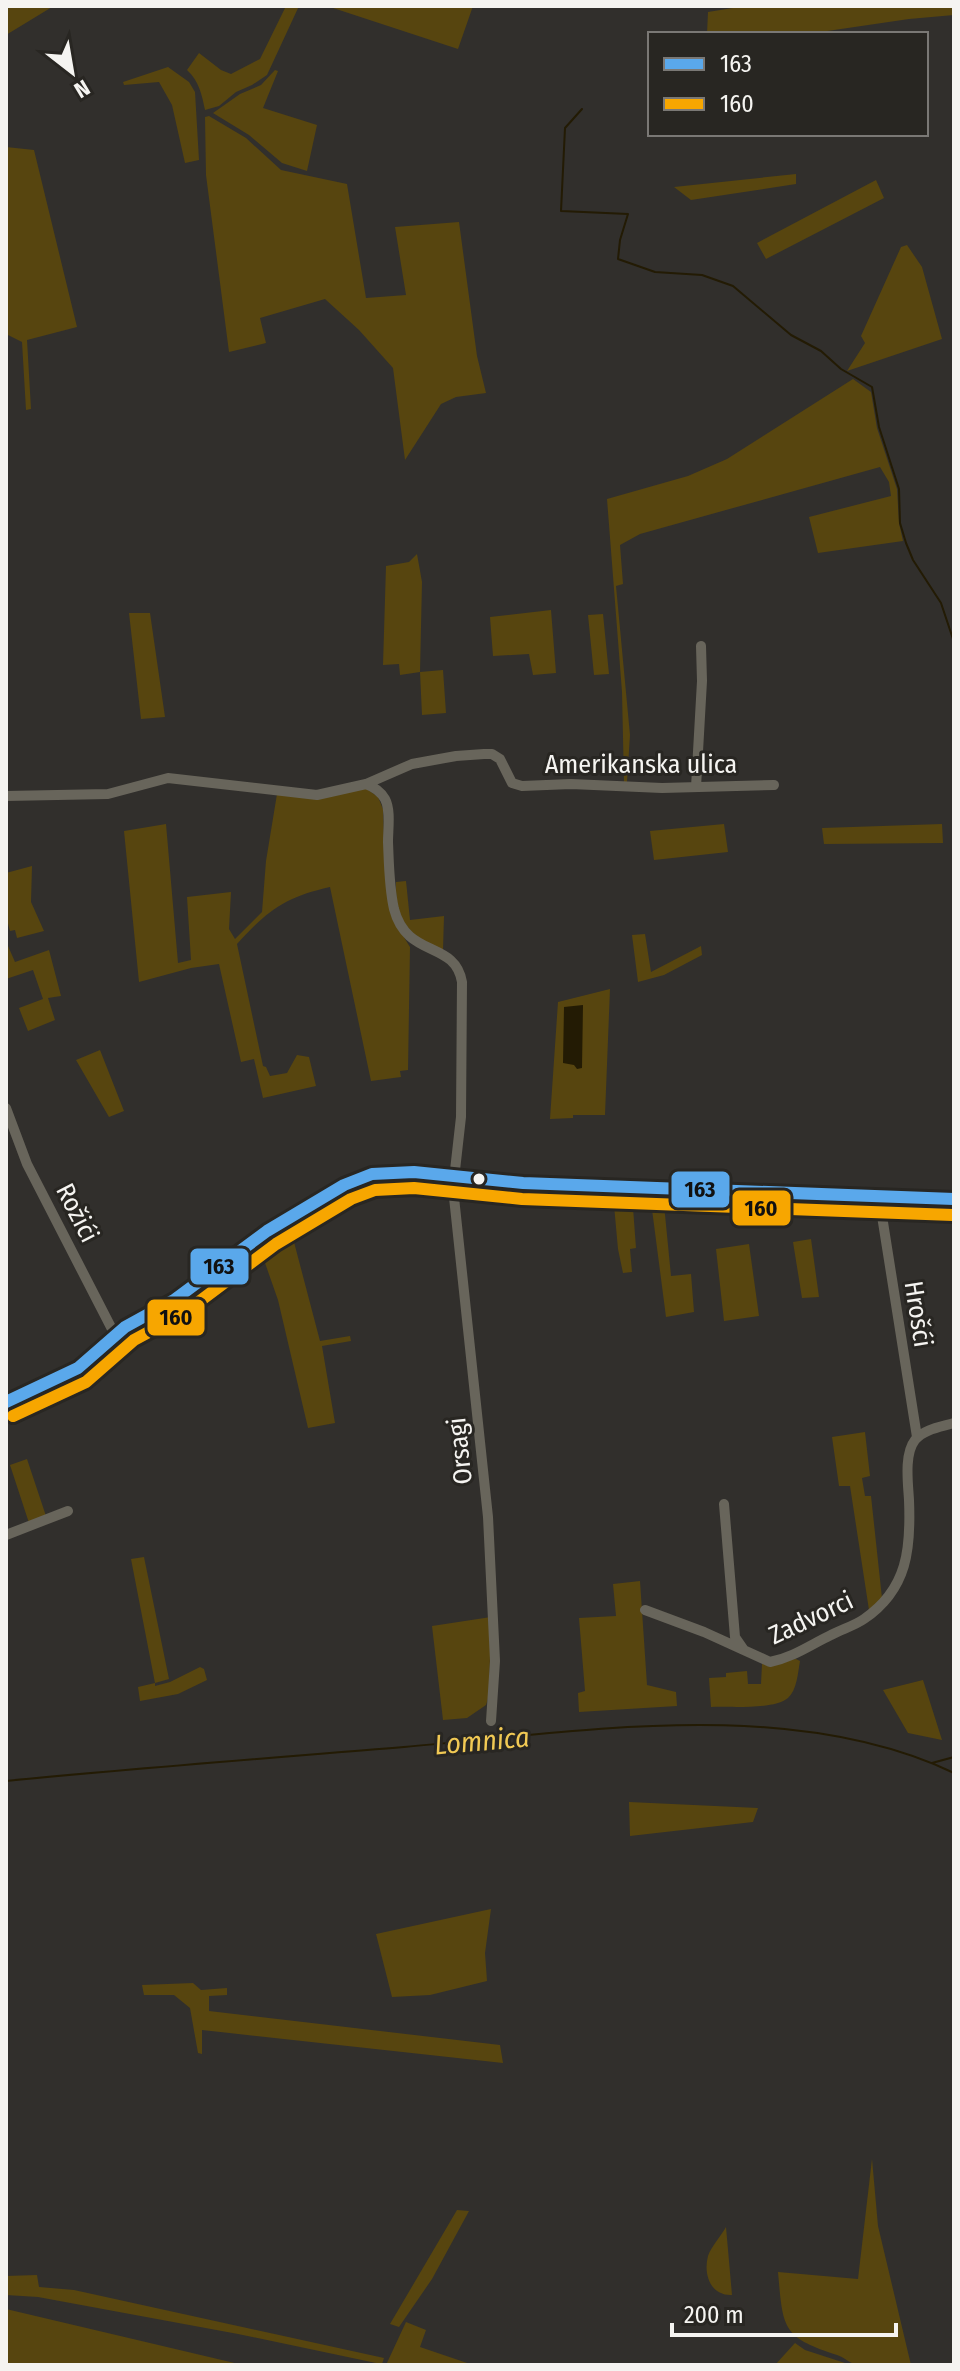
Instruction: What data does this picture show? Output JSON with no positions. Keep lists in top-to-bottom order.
{
  "streets": {
    "street": [
      "Amerikanska ulica",
      "Rožići",
      "Hrošći",
      "Orsagi",
      "Zadvorci"
    ]
  },
  "crossings": [
    ["Amerikanska ulica", "Orsagi"],
    ["Hrošći", "Zadvorci"]
  ],
  "water": ["Lomnica"],
  "lines": ["transit line 163", "transit line 160"],
  "legend": ["163", "160"],
  "scale_bar": "200 m",
  "north": "bottom right"
}
